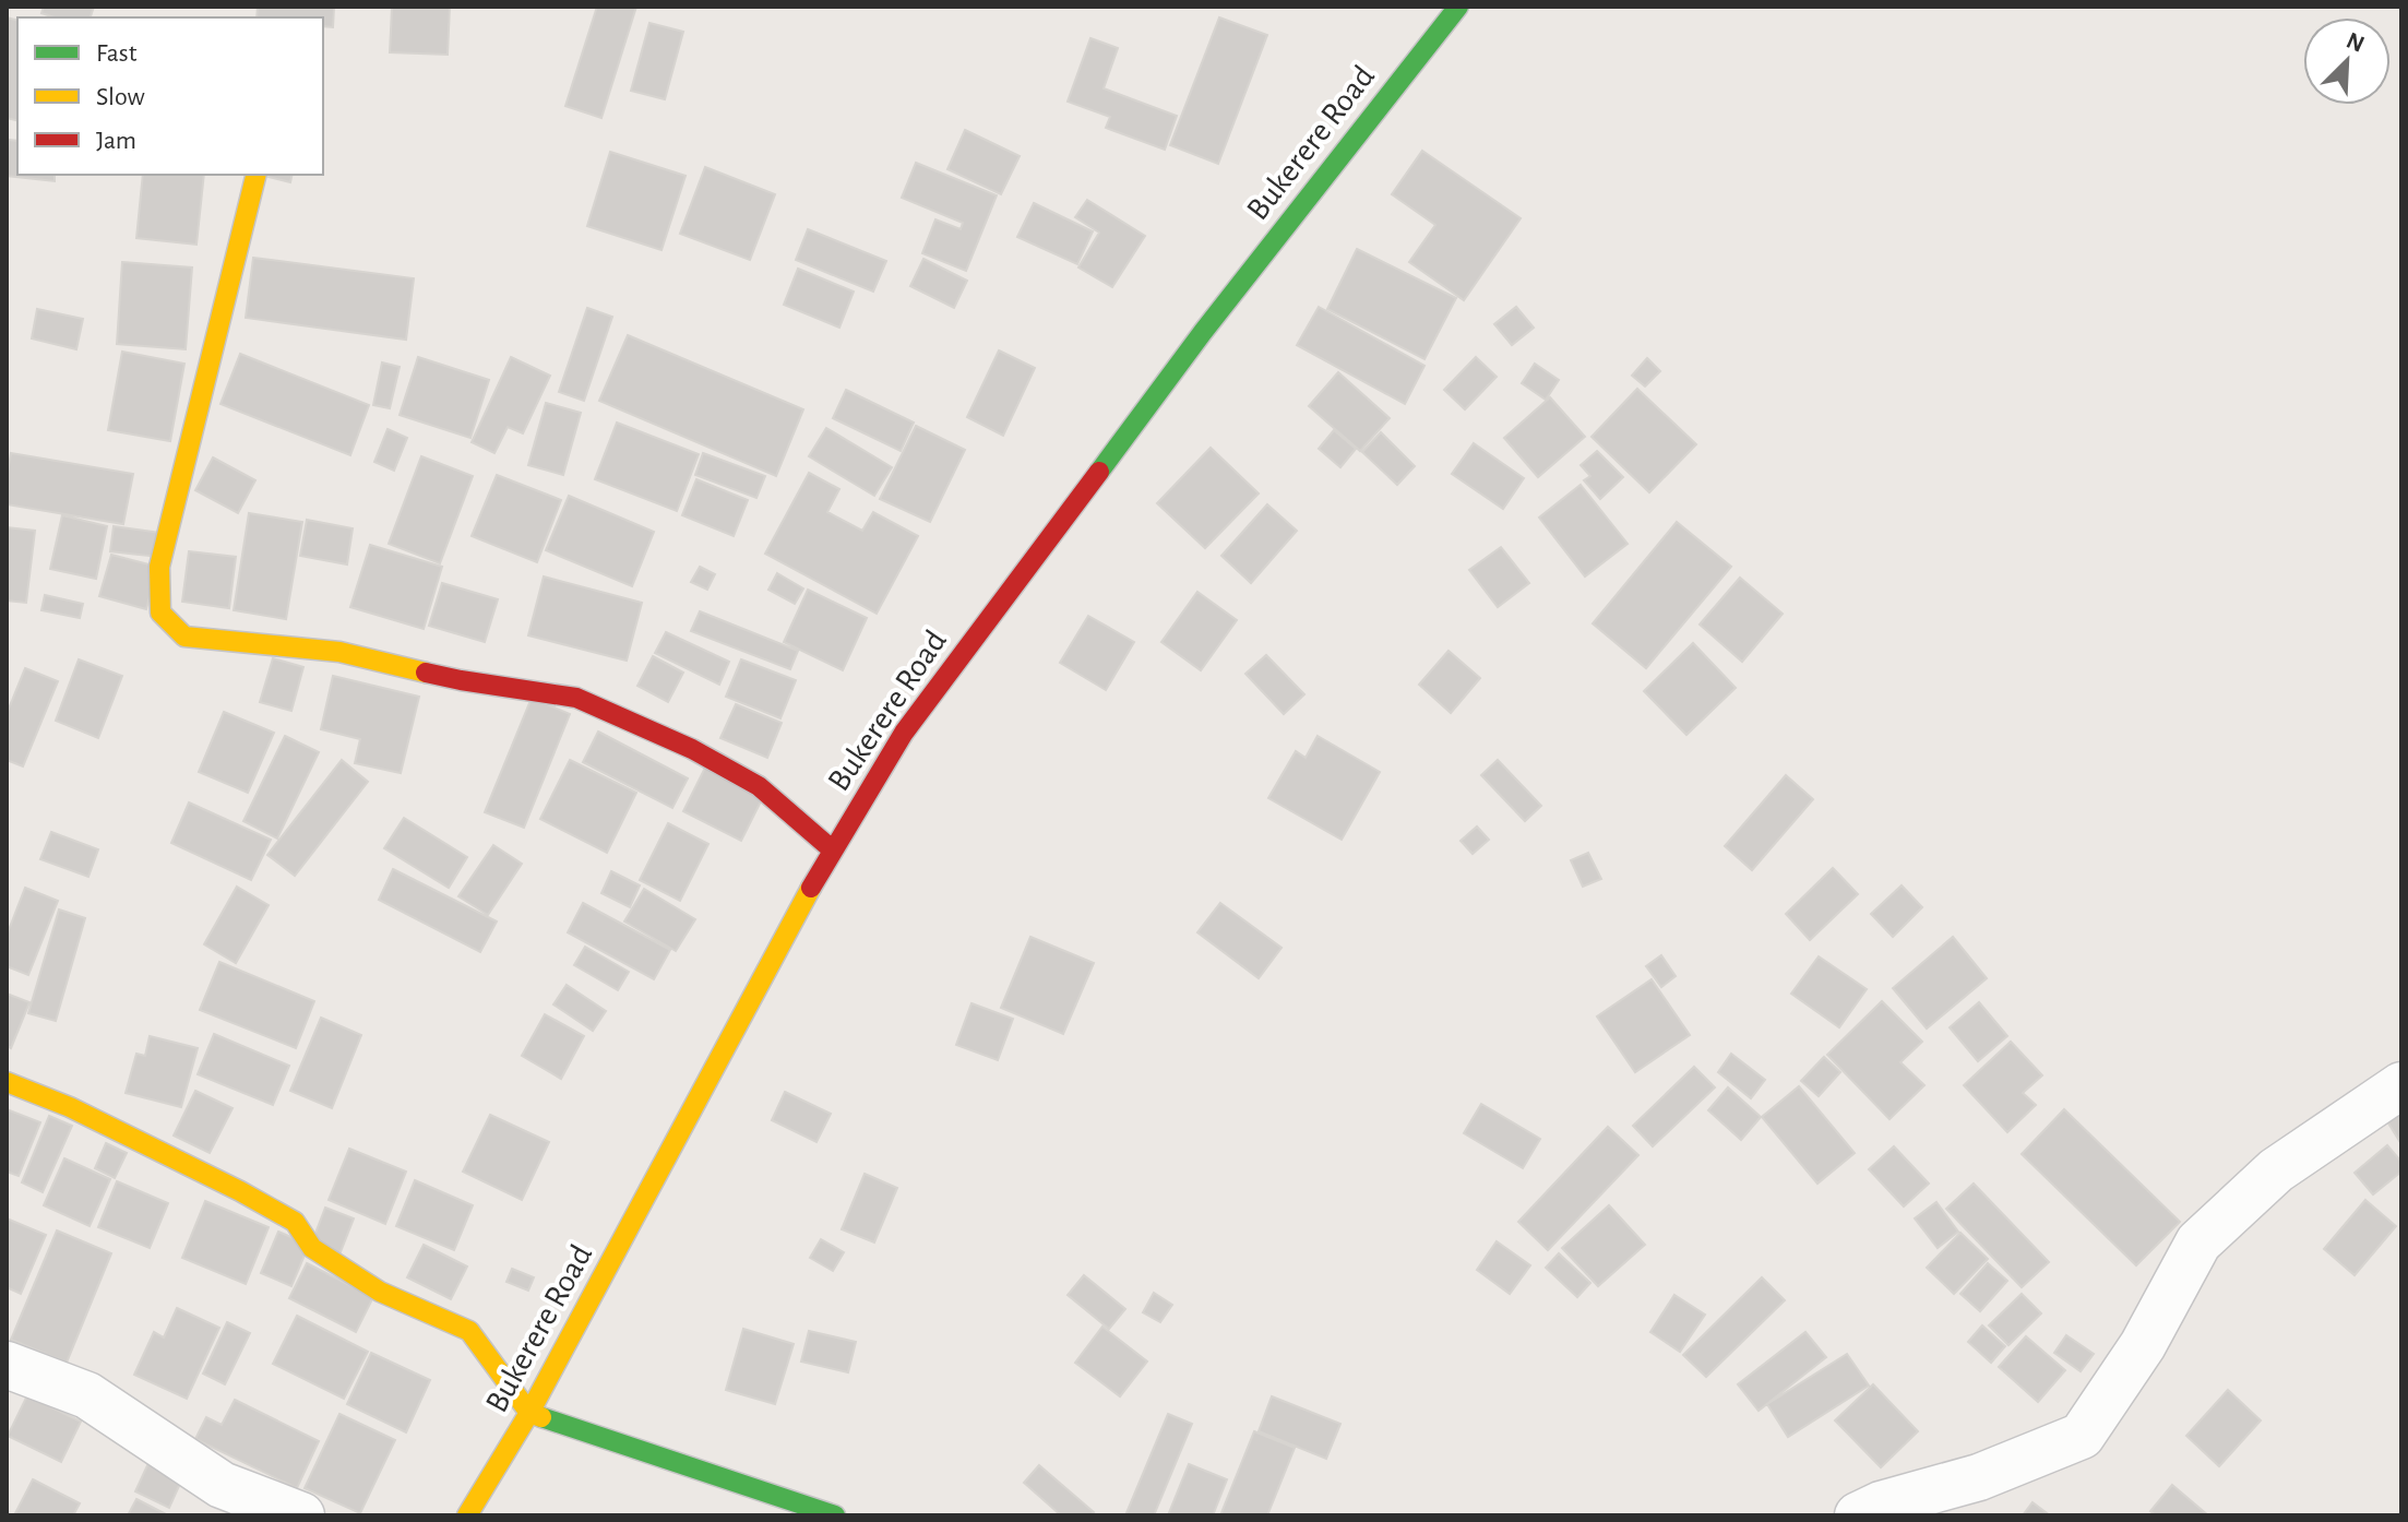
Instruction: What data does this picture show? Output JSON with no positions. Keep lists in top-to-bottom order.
{
  "streets": {
    "street": ["Bukerere Road"]
  },
  "legend": ["Fast", "Slow", "Jam"],
  "north": "top right"
}
